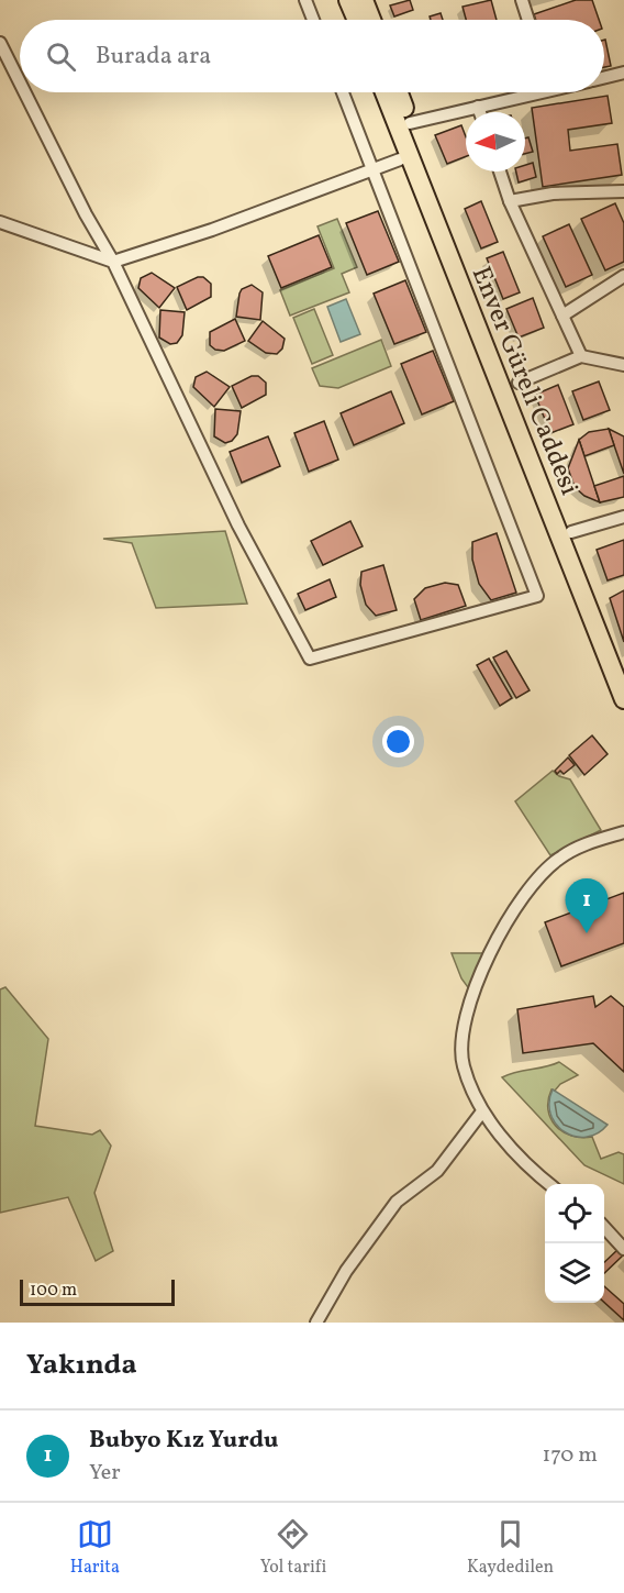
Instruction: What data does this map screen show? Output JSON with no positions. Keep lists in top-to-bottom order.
{
  "streets": {
    "main road": ["Enver Güreli Caddesi"]
  },
  "scale_bar": "100 m",
  "north": "left",
  "page": {
    "search": "Burada ara",
    "pins": "1",
    "scale": "100 m",
    "heading": "Yakında",
    "list": [
      {
        "mark": "1",
        "name": "Bubyo Kız Yurdu",
        "note": "Yer",
        "value": "170 m"
      }
    ],
    "nav": ["Harita", "Yol tarifi", "Kaydedilen"]
  }
}
